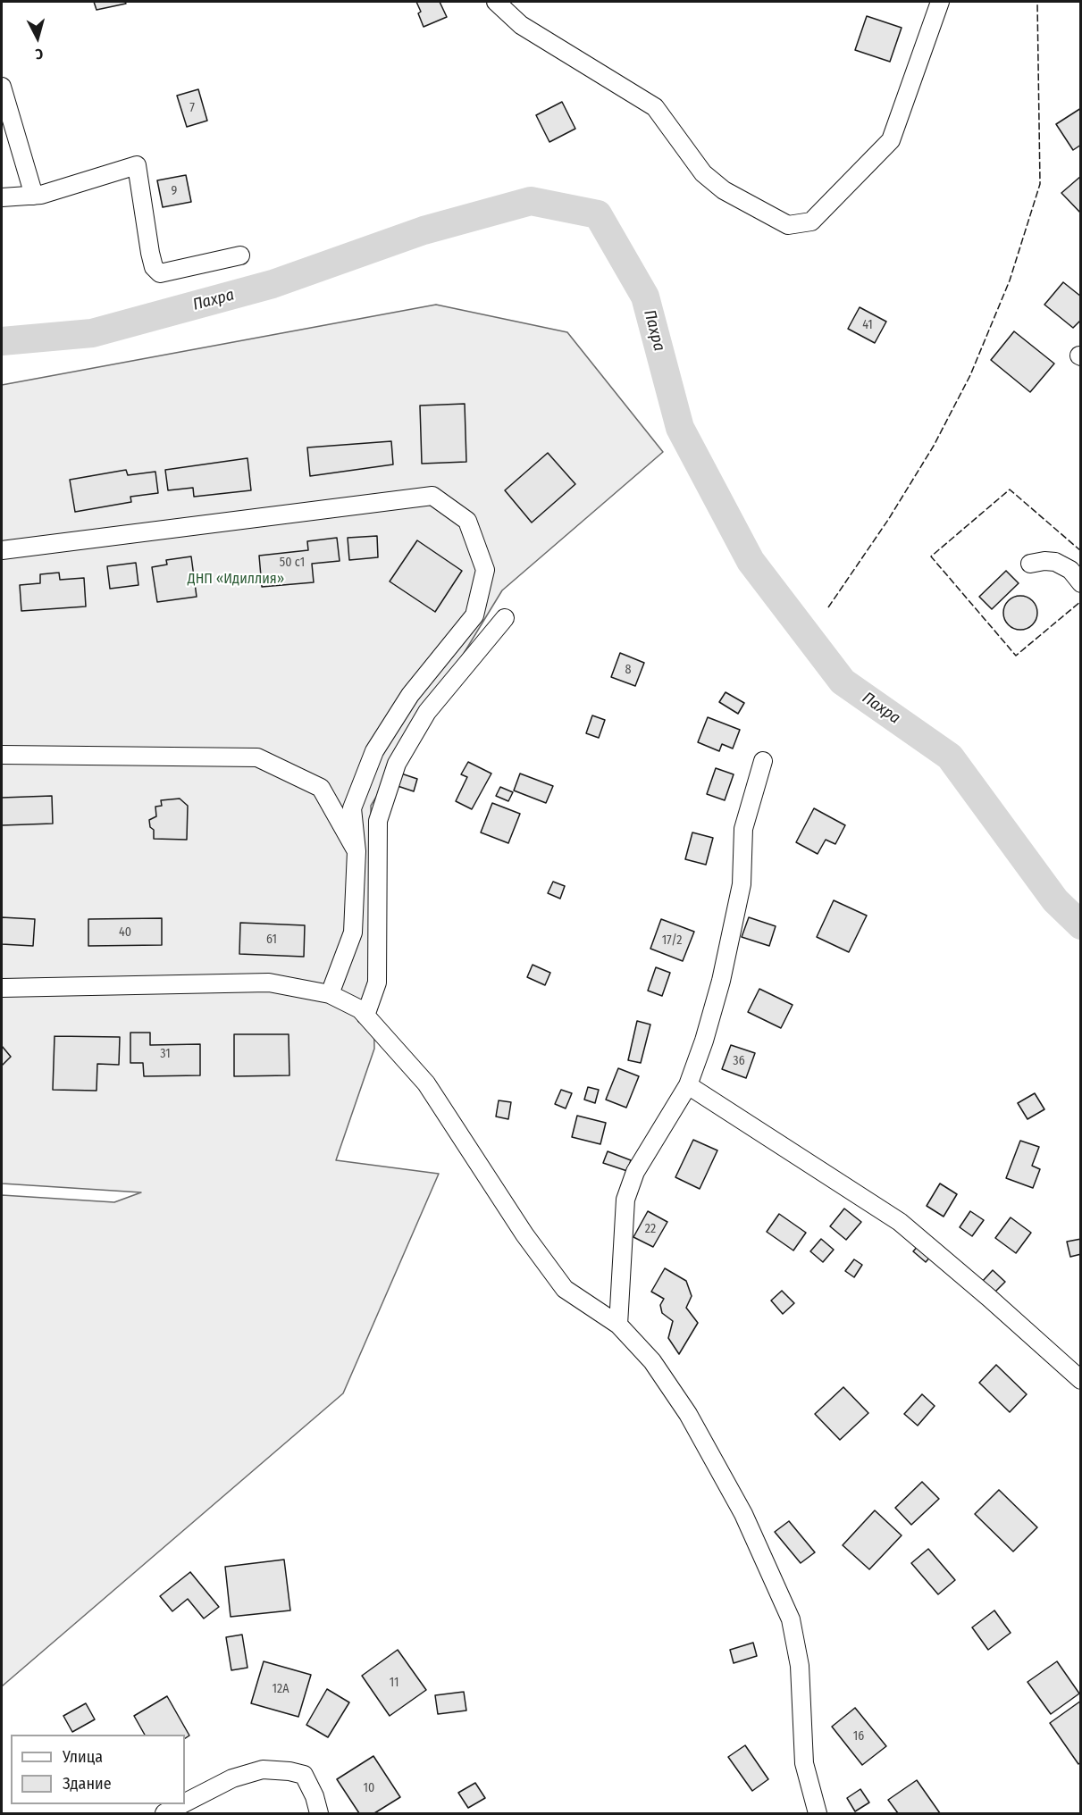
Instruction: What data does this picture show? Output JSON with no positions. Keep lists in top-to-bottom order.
{
  "water": ["Пахра"],
  "parks": ["ДНП «Идиллия»"],
  "house_numbers": [
    "7",
    "9",
    "41",
    "50 с1",
    "8",
    "40",
    "61",
    "17/2",
    "31",
    "36",
    "22",
    "11",
    "12А",
    "16",
    "10"
  ],
  "legend": ["Улица", "Здание"],
  "north": "bottom"
}
